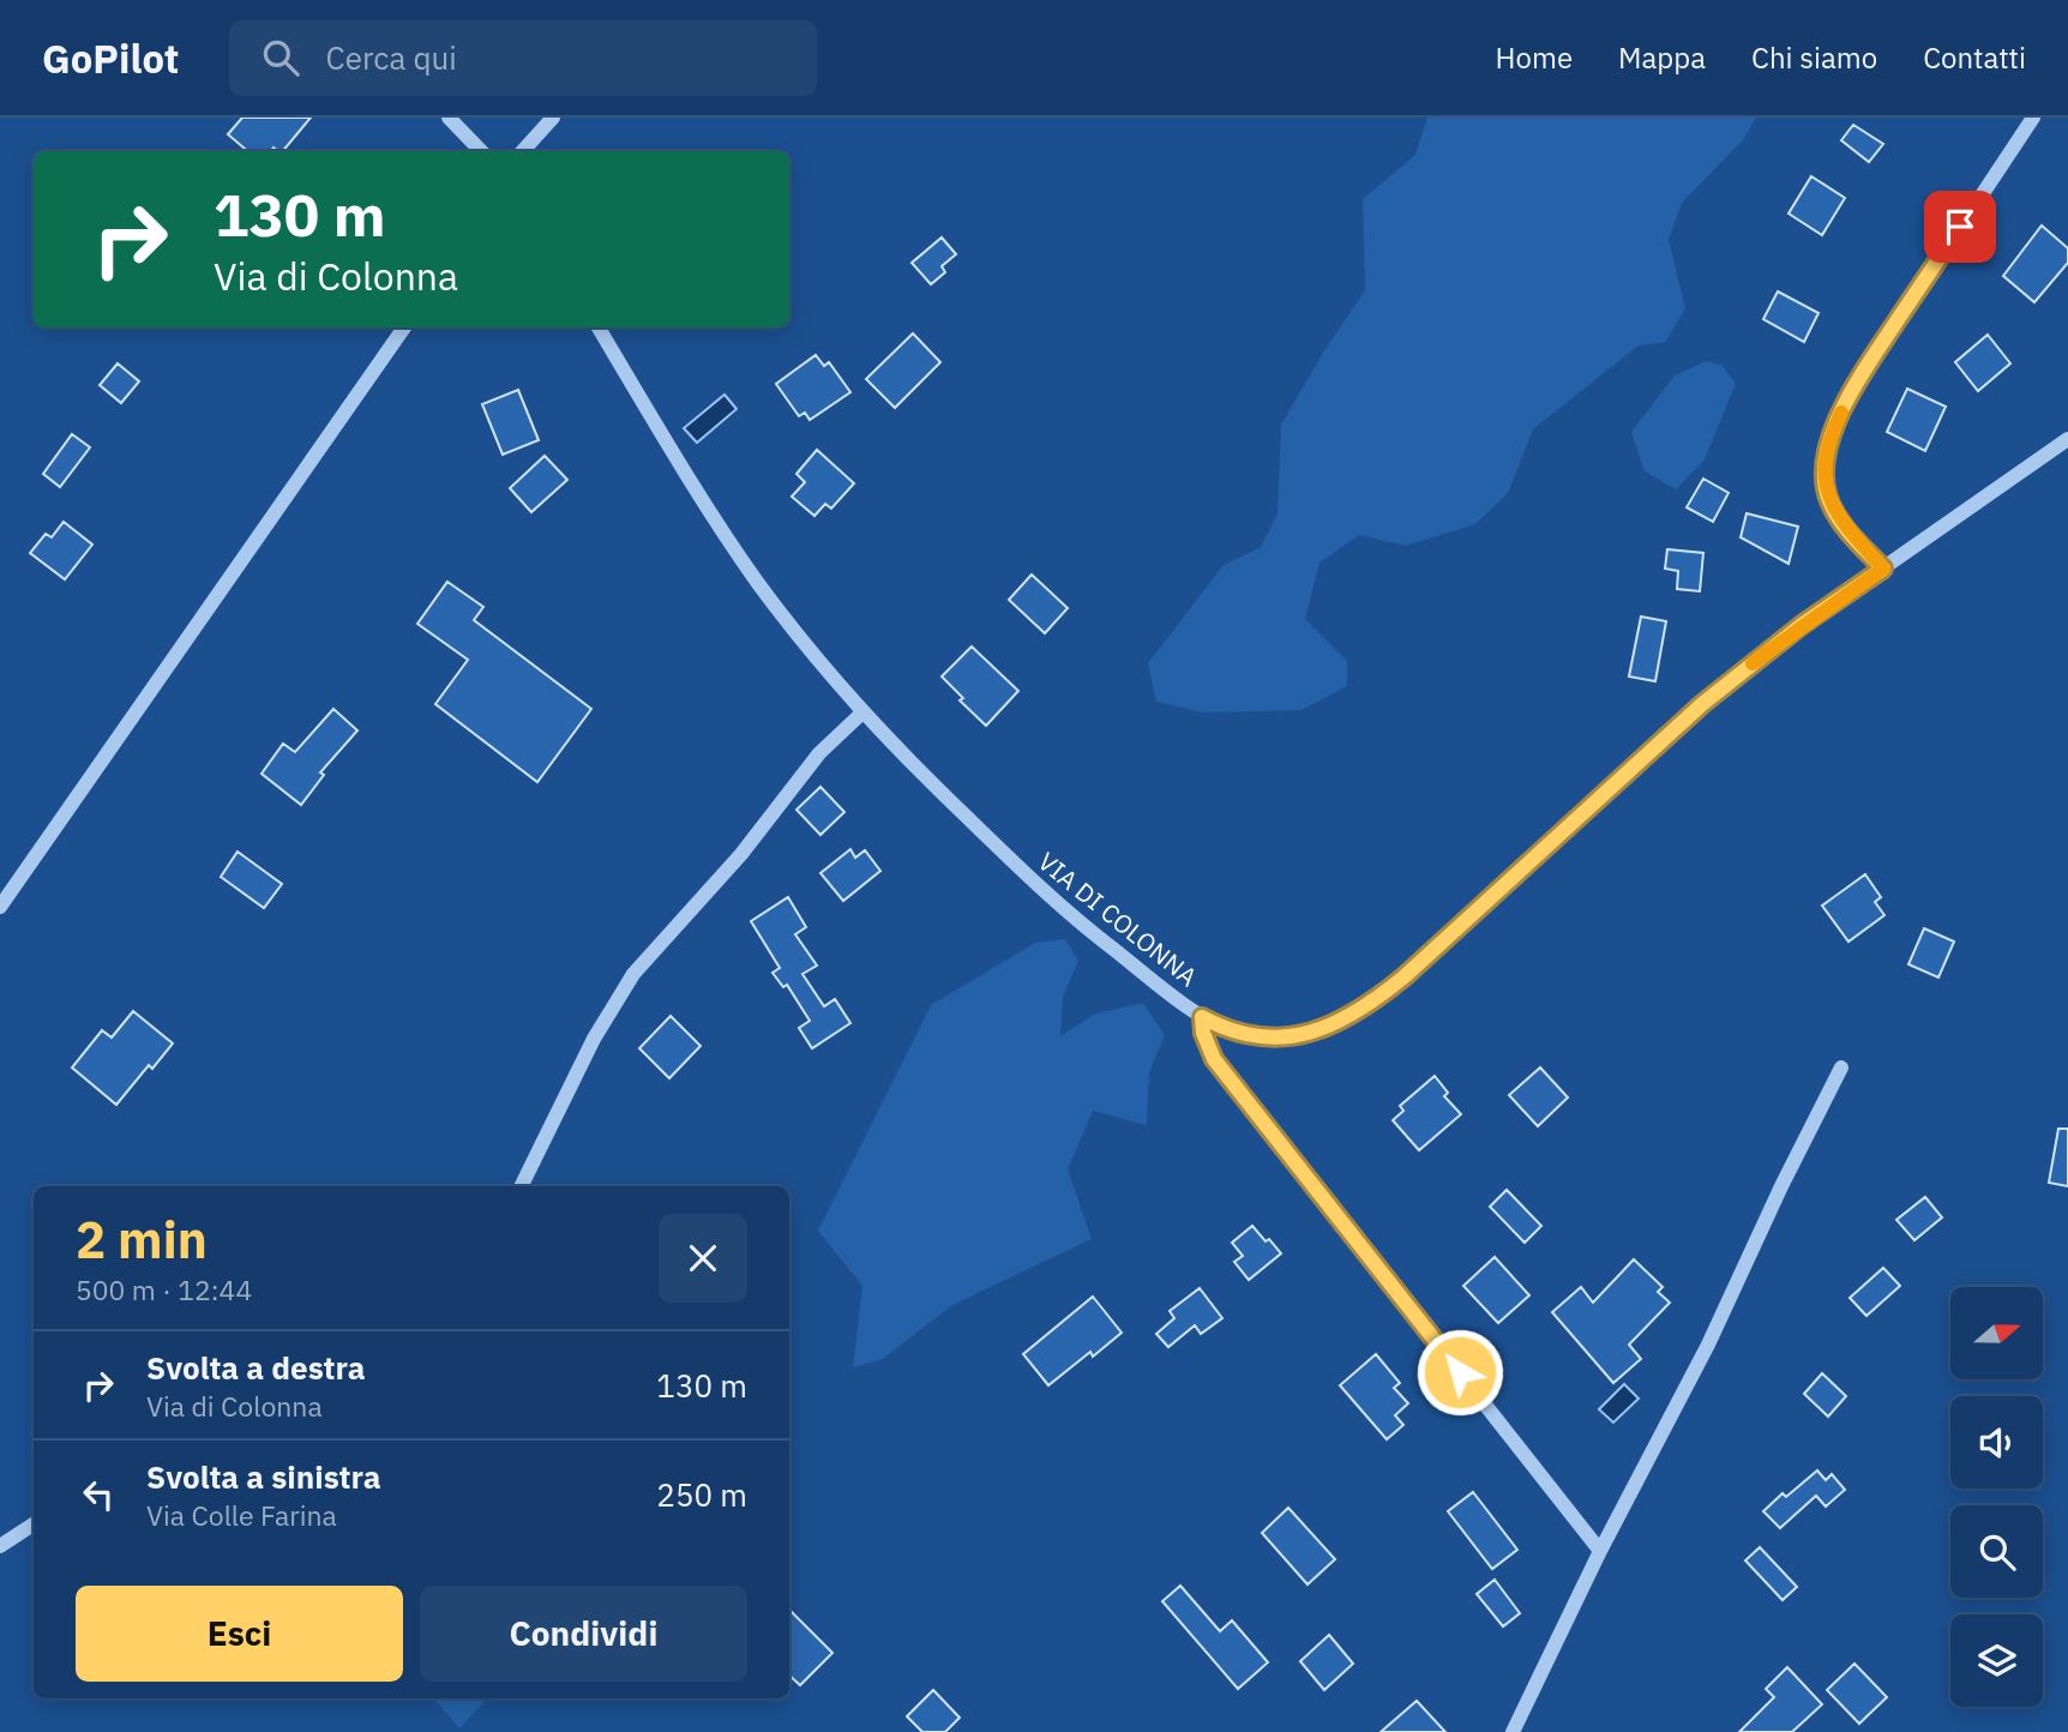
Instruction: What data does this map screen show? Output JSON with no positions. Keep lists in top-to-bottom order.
{
  "streets": {
    "street": ["VIA DI COLONNA"]
  },
  "north": "right",
  "page": {
    "header": "GoPilot",
    "search": "Cerca qui",
    "nav": [
      "Home",
      "Mappa",
      "Chi siamo",
      "Contatti"
    ],
    "turn": ["130 m", "Via di Colonna"],
    "heading": ["2 min", "500 m · 12:44"],
    "list": [
      {
        "name": "Svolta a destra",
        "note": "Via di Colonna",
        "value": "130 m"
      },
      {
        "name": "Svolta a sinistra",
        "note": "Via Colle Farina",
        "value": "250 m"
      }
    ],
    "buttons": ["Esci", "Condividi"]
  }
}
